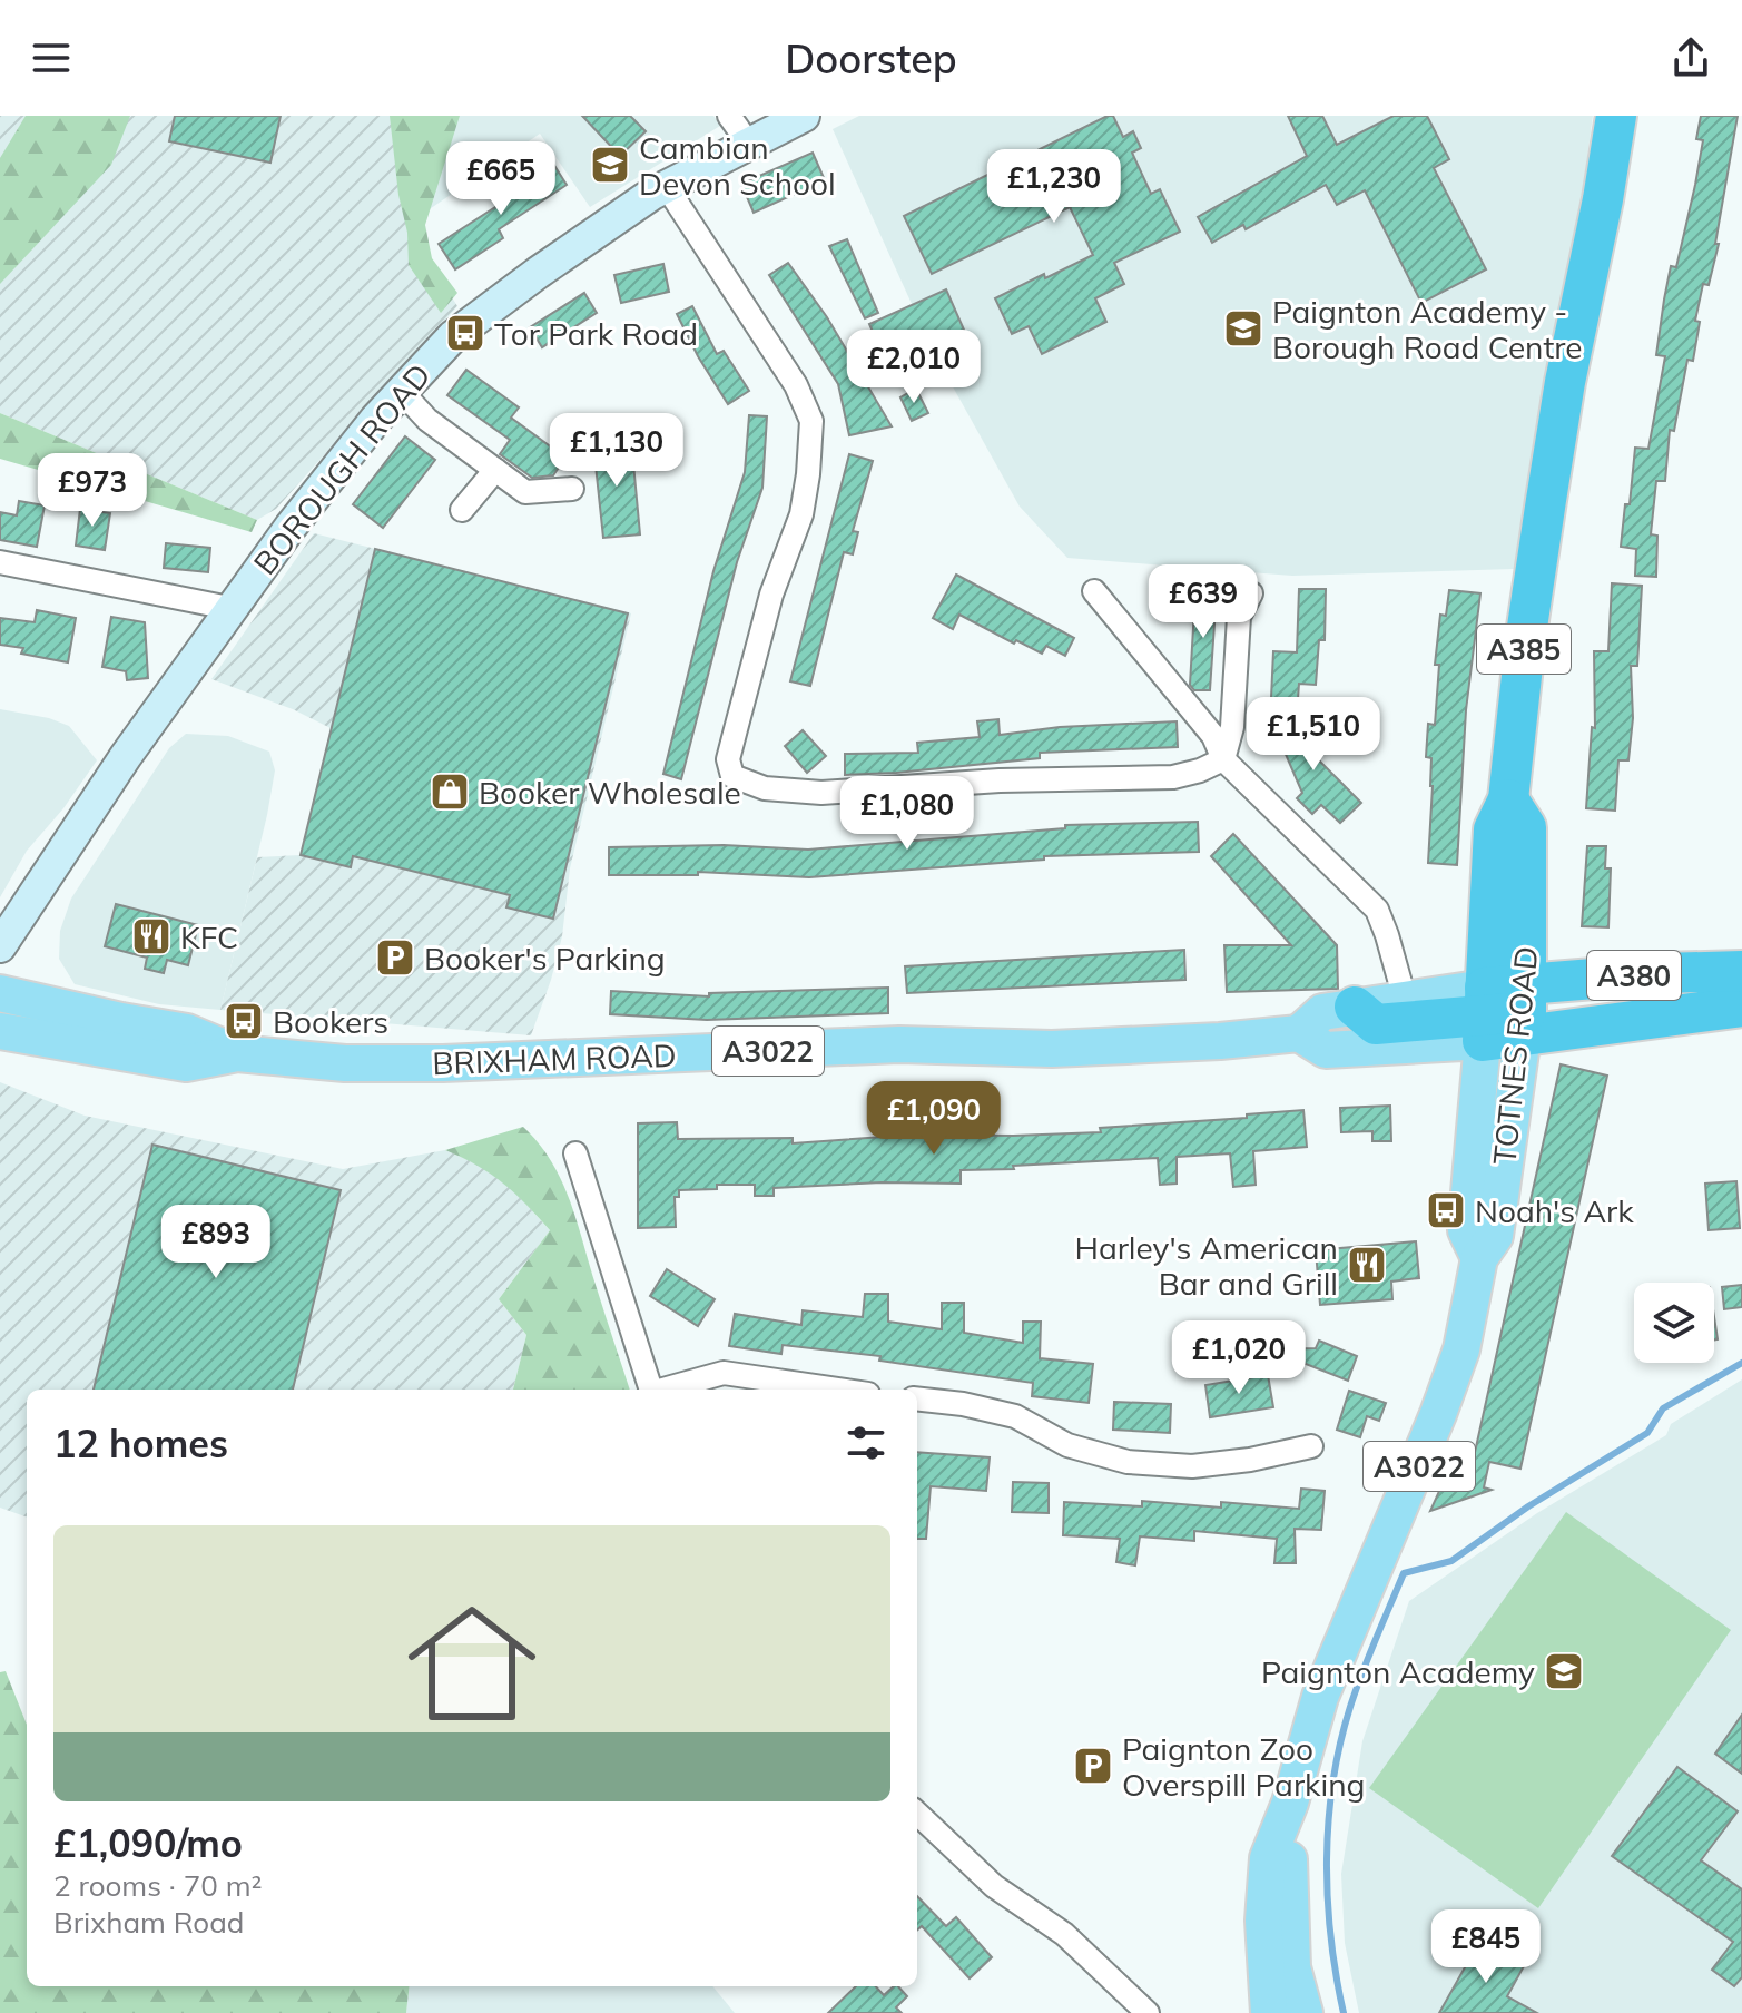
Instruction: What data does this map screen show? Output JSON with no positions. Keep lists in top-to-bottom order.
{
  "streets": {
    "highway": ["A385", "A380", "TOTNES ROAD"],
    "main road": ["BOROUGH ROAD", "A3022", "BRIXHAM ROAD"]
  },
  "crossings": [
    ["A380", "TOTNES ROAD"],
    ["A380", "BRIXHAM ROAD"],
    ["TOTNES ROAD", "BRIXHAM ROAD"]
  ],
  "places": {
    "school or university": ["Cambian Devon School", "Paignton Academy - Borough Road Centre", "Paignton Academy"],
    "bus stop": ["Tor Park Road", "Bookers", "Noah's Ark"],
    "shop": ["Booker Wholesale"],
    "restaurant": ["KFC", "Harley's American Bar and Grill"],
    "parking": ["Booker's Parking", "Paignton Zoo Overspill Parking"]
  },
  "page": {
    "header": "Doorstep",
    "price": [
      "£665",
      "£1,230",
      "£2,010",
      "£1,130",
      "£973",
      "£639",
      "£1,510",
      "£1,080",
      "£1,090",
      "£893",
      "£1,020",
      "£845"
    ],
    "heading": "12 homes",
    "list": [
      {
        "name": "£1,090/mo",
        "note": "2 rooms · 70 m² · Brixham Road"
      }
    ]
  }
}
